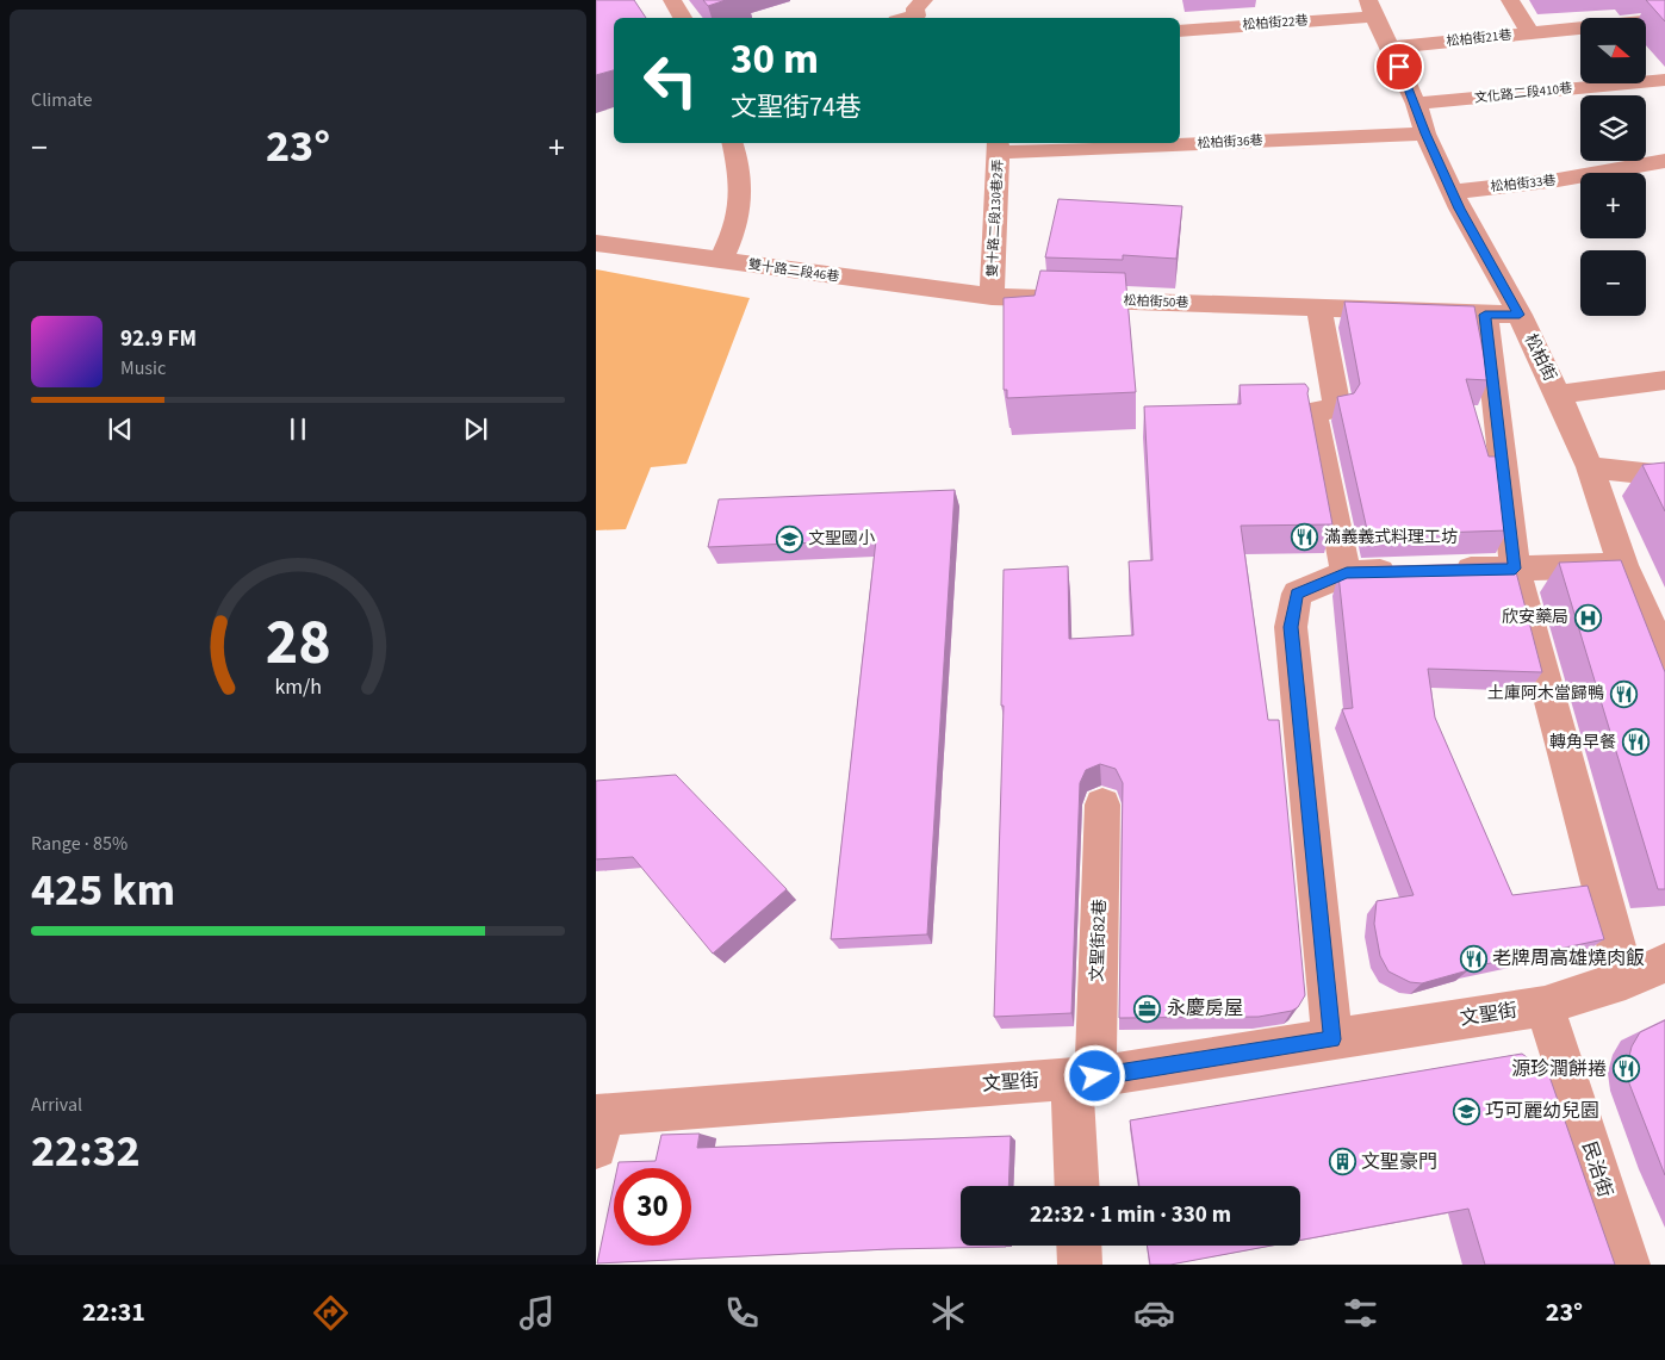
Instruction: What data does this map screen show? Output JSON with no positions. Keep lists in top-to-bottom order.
{
  "streets": {
    "street": [
      "松柏街22巷",
      "松柏街21巷",
      "文化路二段410巷",
      "松柏街36巷",
      "松柏街33巷",
      "雙十路二段130巷2弄",
      "雙十路二段46巷",
      "松柏街50巷",
      "松柏街",
      "文聖街82巷",
      "文聖街",
      "民治街"
    ]
  },
  "crossings": [
    ["松柏街22巷", "松柏街"],
    ["松柏街21巷", "松柏街"],
    ["文化路二段410巷", "松柏街"],
    ["松柏街36巷", "雙十路二段130巷2弄"],
    ["松柏街36巷", "松柏街"],
    ["松柏街33巷", "松柏街"],
    ["雙十路二段130巷2弄", "雙十路二段46巷"],
    ["雙十路二段130巷2弄", "松柏街50巷"],
    ["雙十路二段46巷", "松柏街50巷"],
    ["松柏街50巷", "松柏街"],
    ["文聖街82巷", "文聖街"],
    ["文聖街", "民治街"]
  ],
  "places": {
    "restaurant": [
      "滿義義式料理工坊",
      "土庫阿木當歸鴨",
      "轉角早餐",
      "老牌周高雄燒肉飯",
      "源珍潤餅捲"
    ],
    "school or university": ["文聖國小", "巧可麗幼兒園"],
    "hospital": ["欣安藥局"],
    "office": ["永慶房屋"],
    "building": ["文聖豪門"]
  },
  "north": "right",
  "page": {
    "tile": [
      "Climate",
      ["Range · 85%", "425 km"],
      ["Arrival", "22:32"]
    ],
    "map_buttons": ["+", "−"],
    "turn": ["30 m", "文聖街74巷"],
    "heat": ["−", "23°", "+"],
    "song": ["92.9 FM", "Music"],
    "limit": "30",
    "trip": "22:32 · 1 min · 330 m",
    "tabs": ["22:31", "23°"],
    "gauge": ["28", "km/h"]
  }
}
